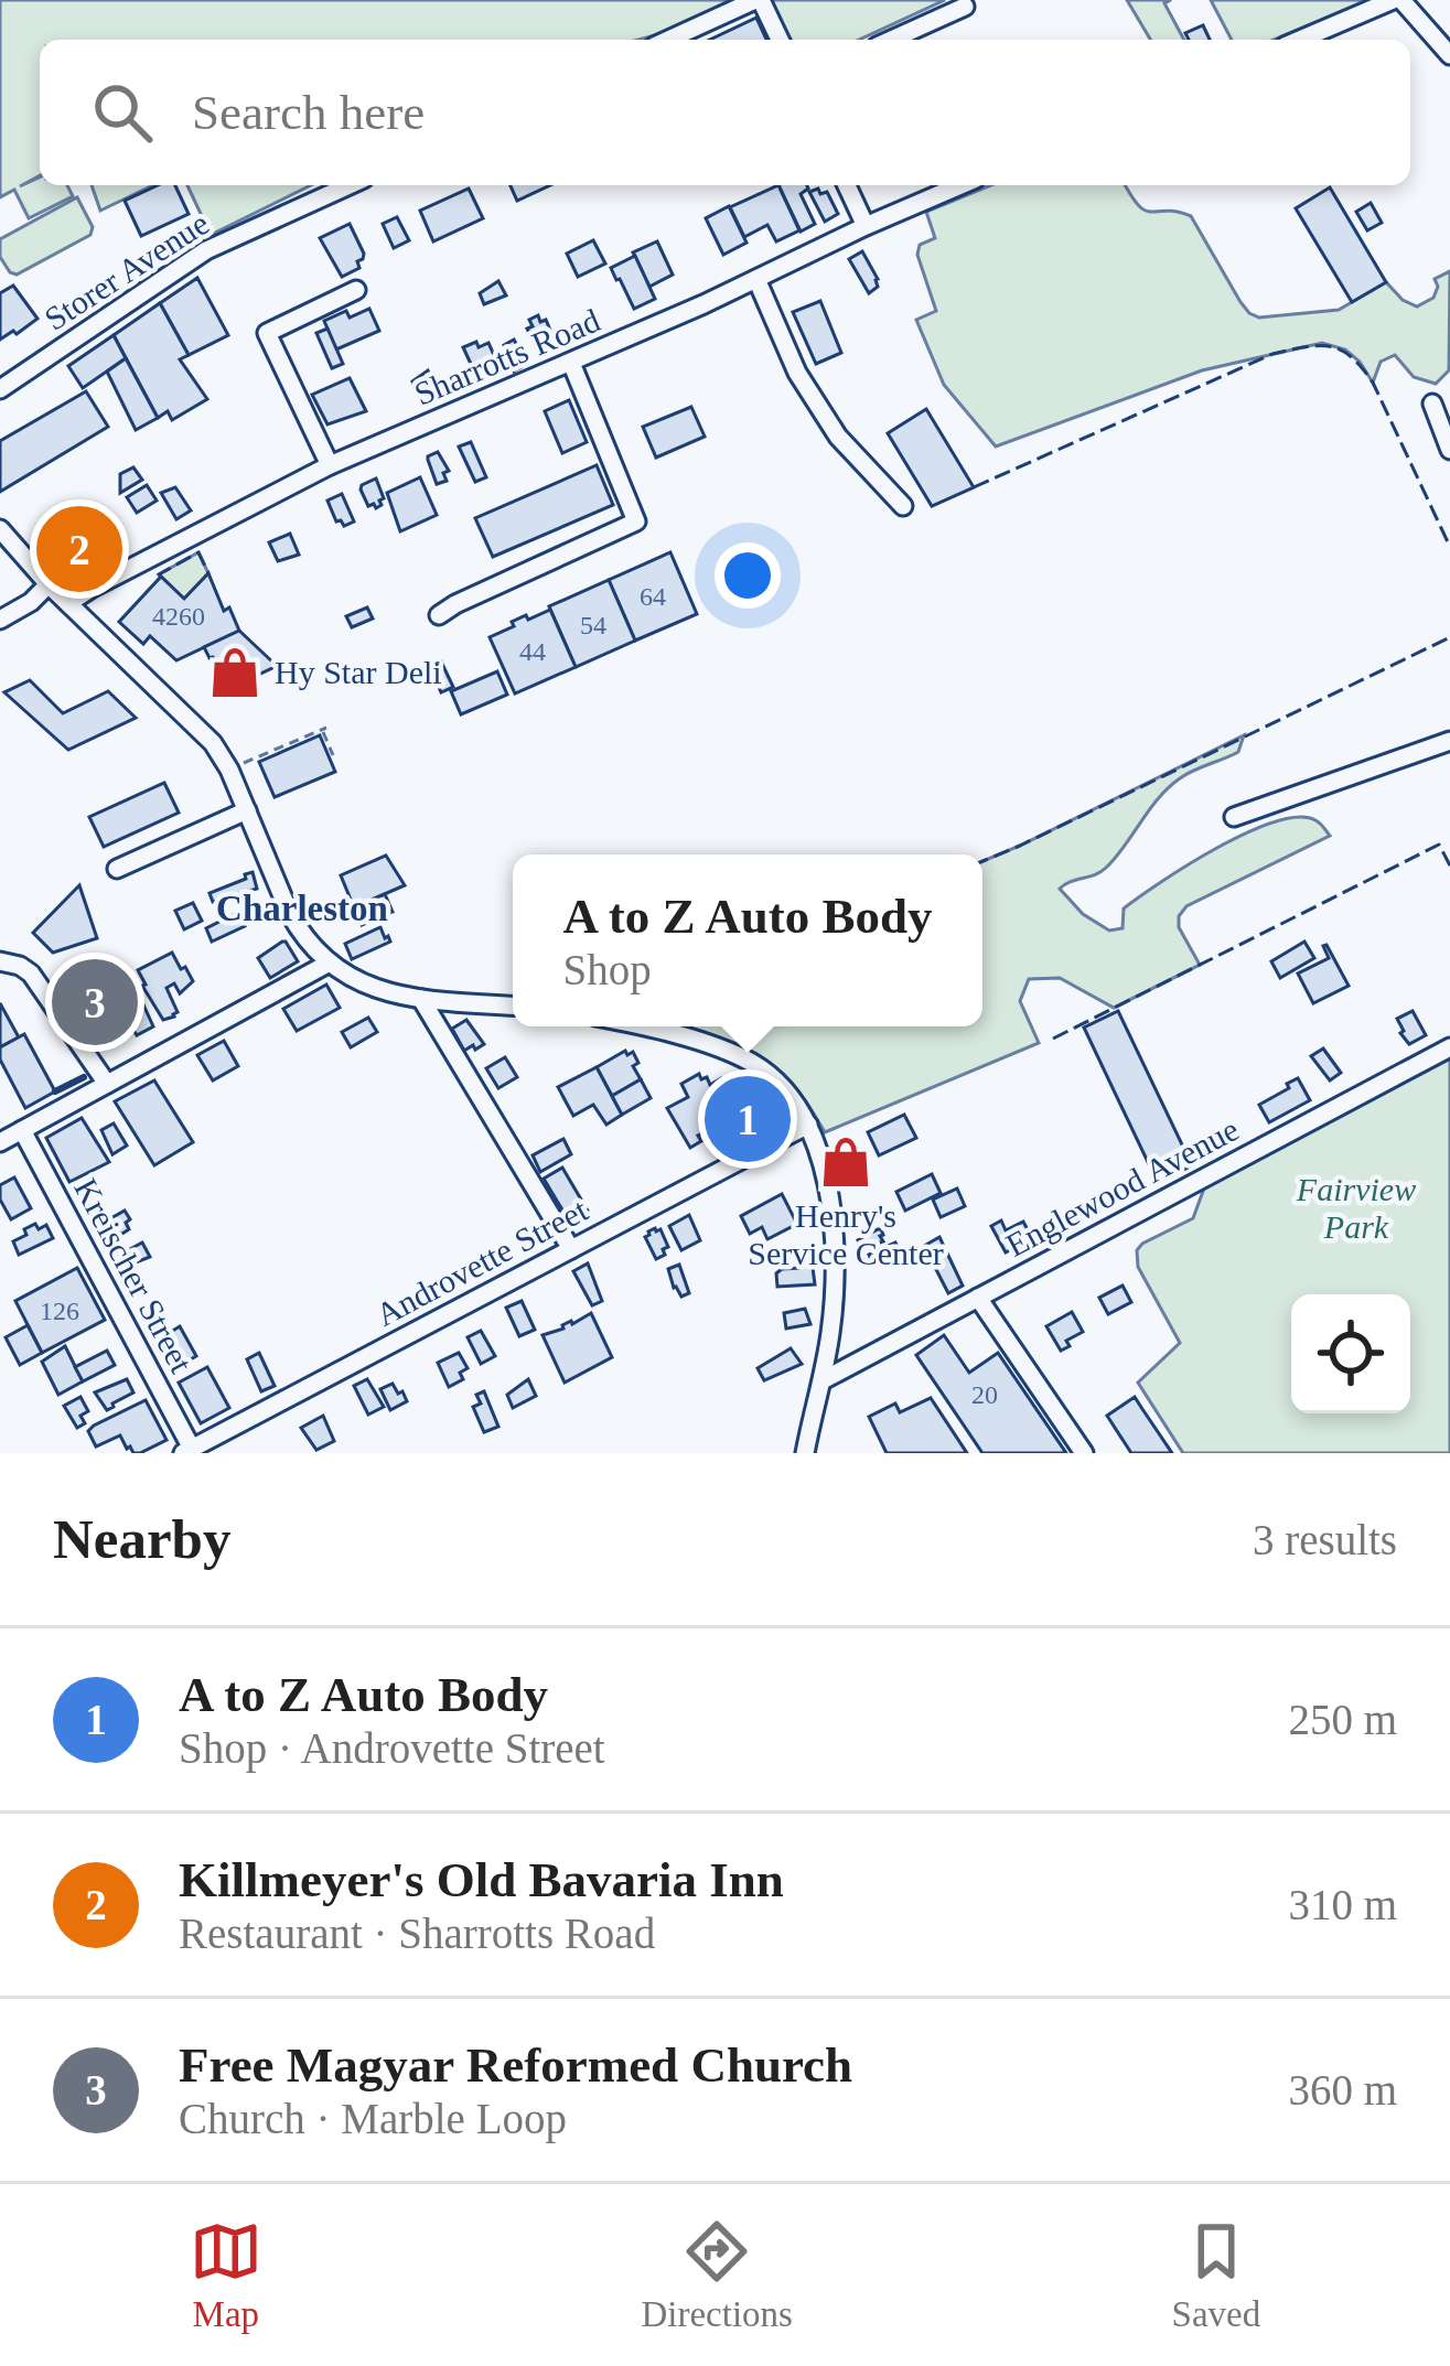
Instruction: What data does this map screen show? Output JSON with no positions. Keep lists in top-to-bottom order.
{
  "streets": {
    "street": [
      "Storer Avenue",
      "Sharrotts Road",
      "Englewood Avenue",
      "Androvette Street",
      "Kreischer Street"
    ]
  },
  "crossings": [
    ["Androvette Street", "Kreischer Street"]
  ],
  "districts": ["Charleston"],
  "parks": ["Fairview Park"],
  "places": {
    "shop": ["Hy Star Deli", "Henry's Service Center"]
  },
  "house_numbers": [
    "64",
    "4260",
    "54",
    "44",
    "126",
    "20"
  ],
  "page": {
    "search": "Search here",
    "pins": ["2", "3", "1"],
    "popup": ["A to Z Auto Body", "Shop"],
    "heading": ["Nearby", "3 results"],
    "list": [
      {
        "mark": "1",
        "name": "A to Z Auto Body",
        "note": "Shop · Androvette Street",
        "value": "250 m"
      },
      {
        "mark": "2",
        "name": "Killmeyer's Old Bavaria Inn",
        "note": "Restaurant · Sharrotts Road",
        "value": "310 m"
      },
      {
        "mark": "3",
        "name": "Free Magyar Reformed Church",
        "note": "Church · Marble Loop",
        "value": "360 m"
      }
    ],
    "nav": ["Map", "Directions", "Saved"]
  }
}
